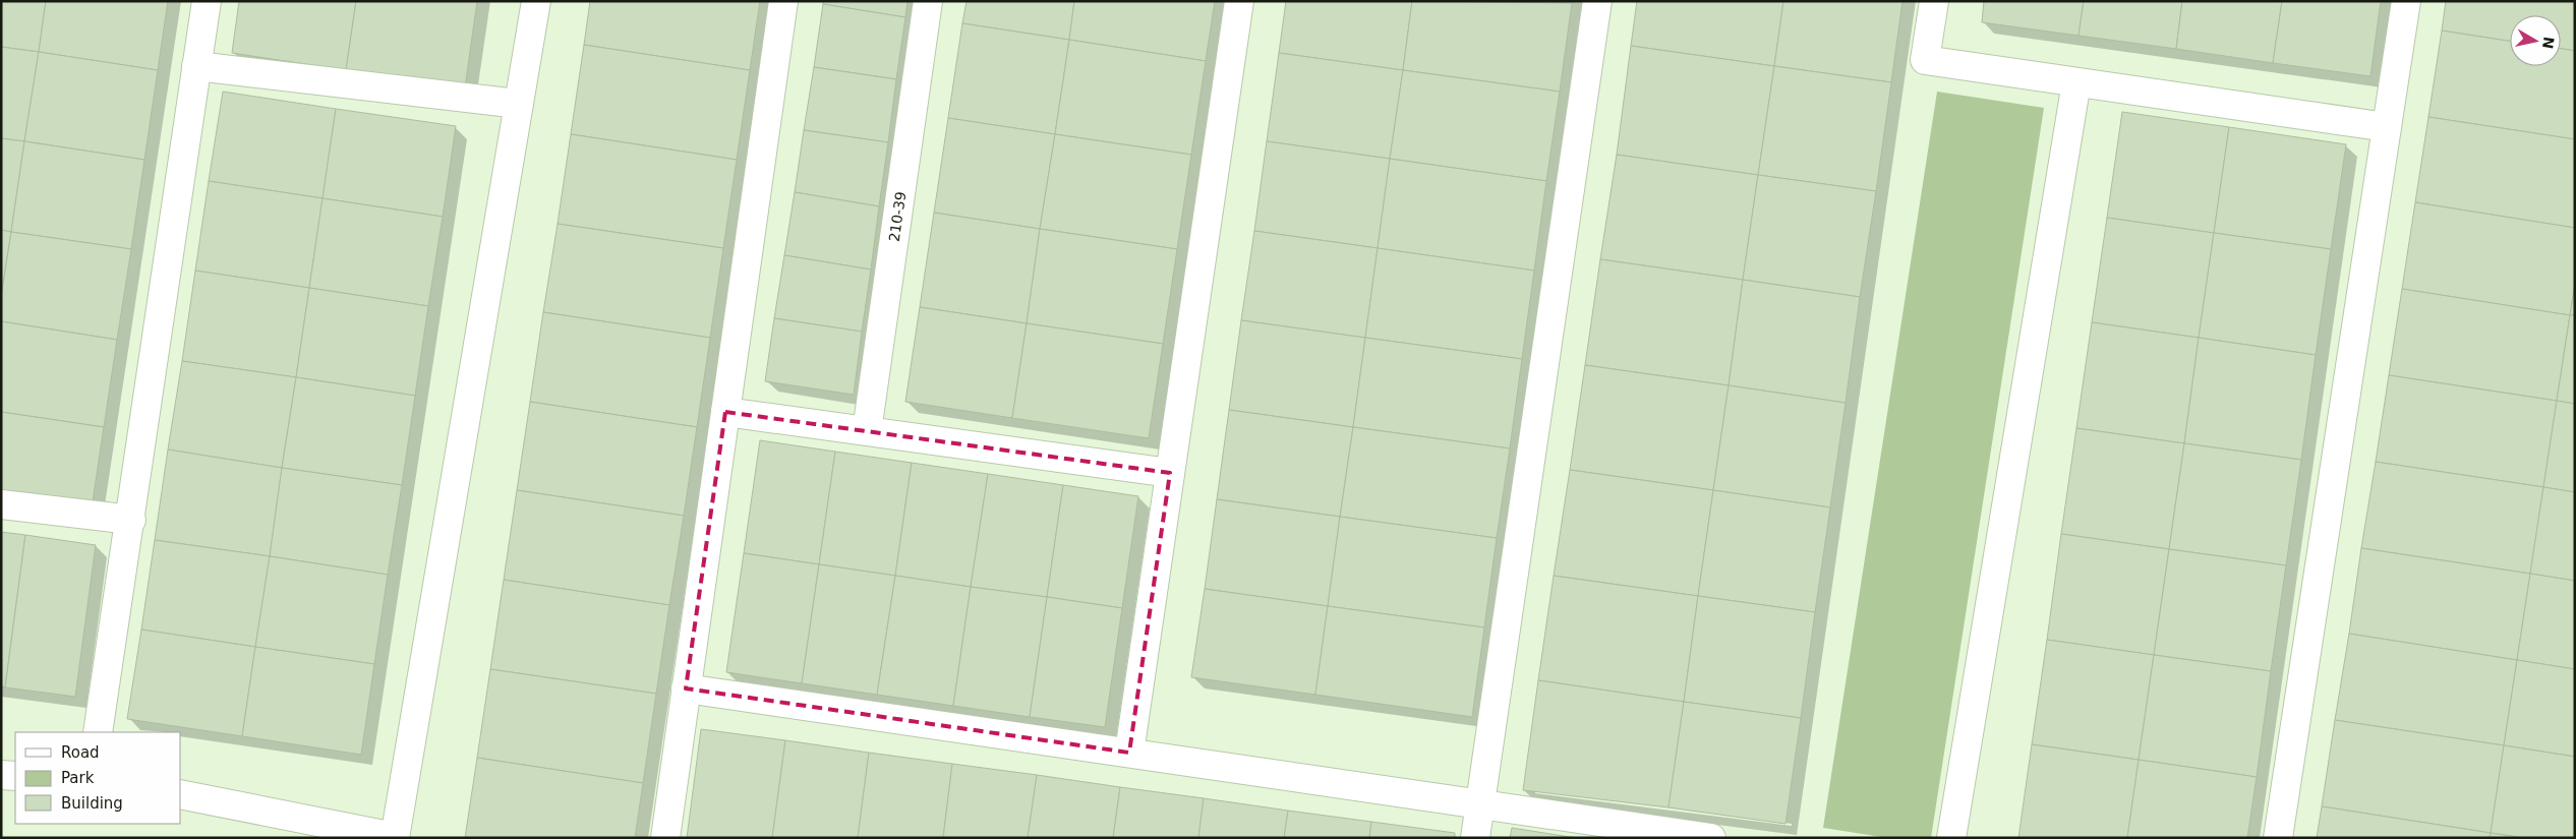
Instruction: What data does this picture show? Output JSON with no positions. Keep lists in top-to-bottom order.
{
  "streets": {
    "street": ["210-39"]
  },
  "legend": ["Road", "Park", "Building"],
  "north": "right"
}
